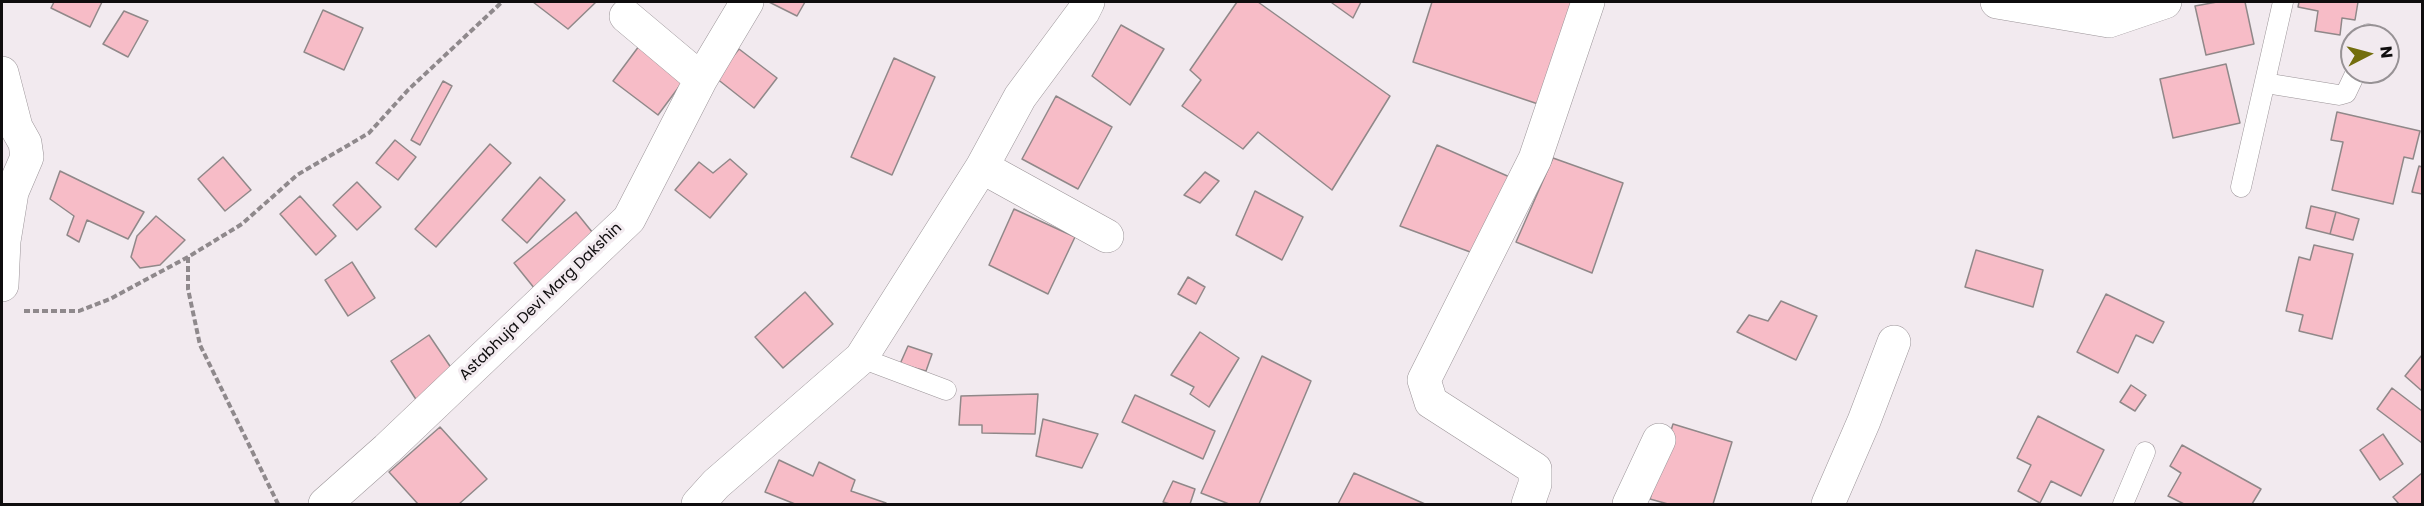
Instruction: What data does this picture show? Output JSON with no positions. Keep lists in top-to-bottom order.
{
  "streets": {
    "street": ["Astabhuja Devi Marg Dakshin"]
  },
  "north": "right"
}
